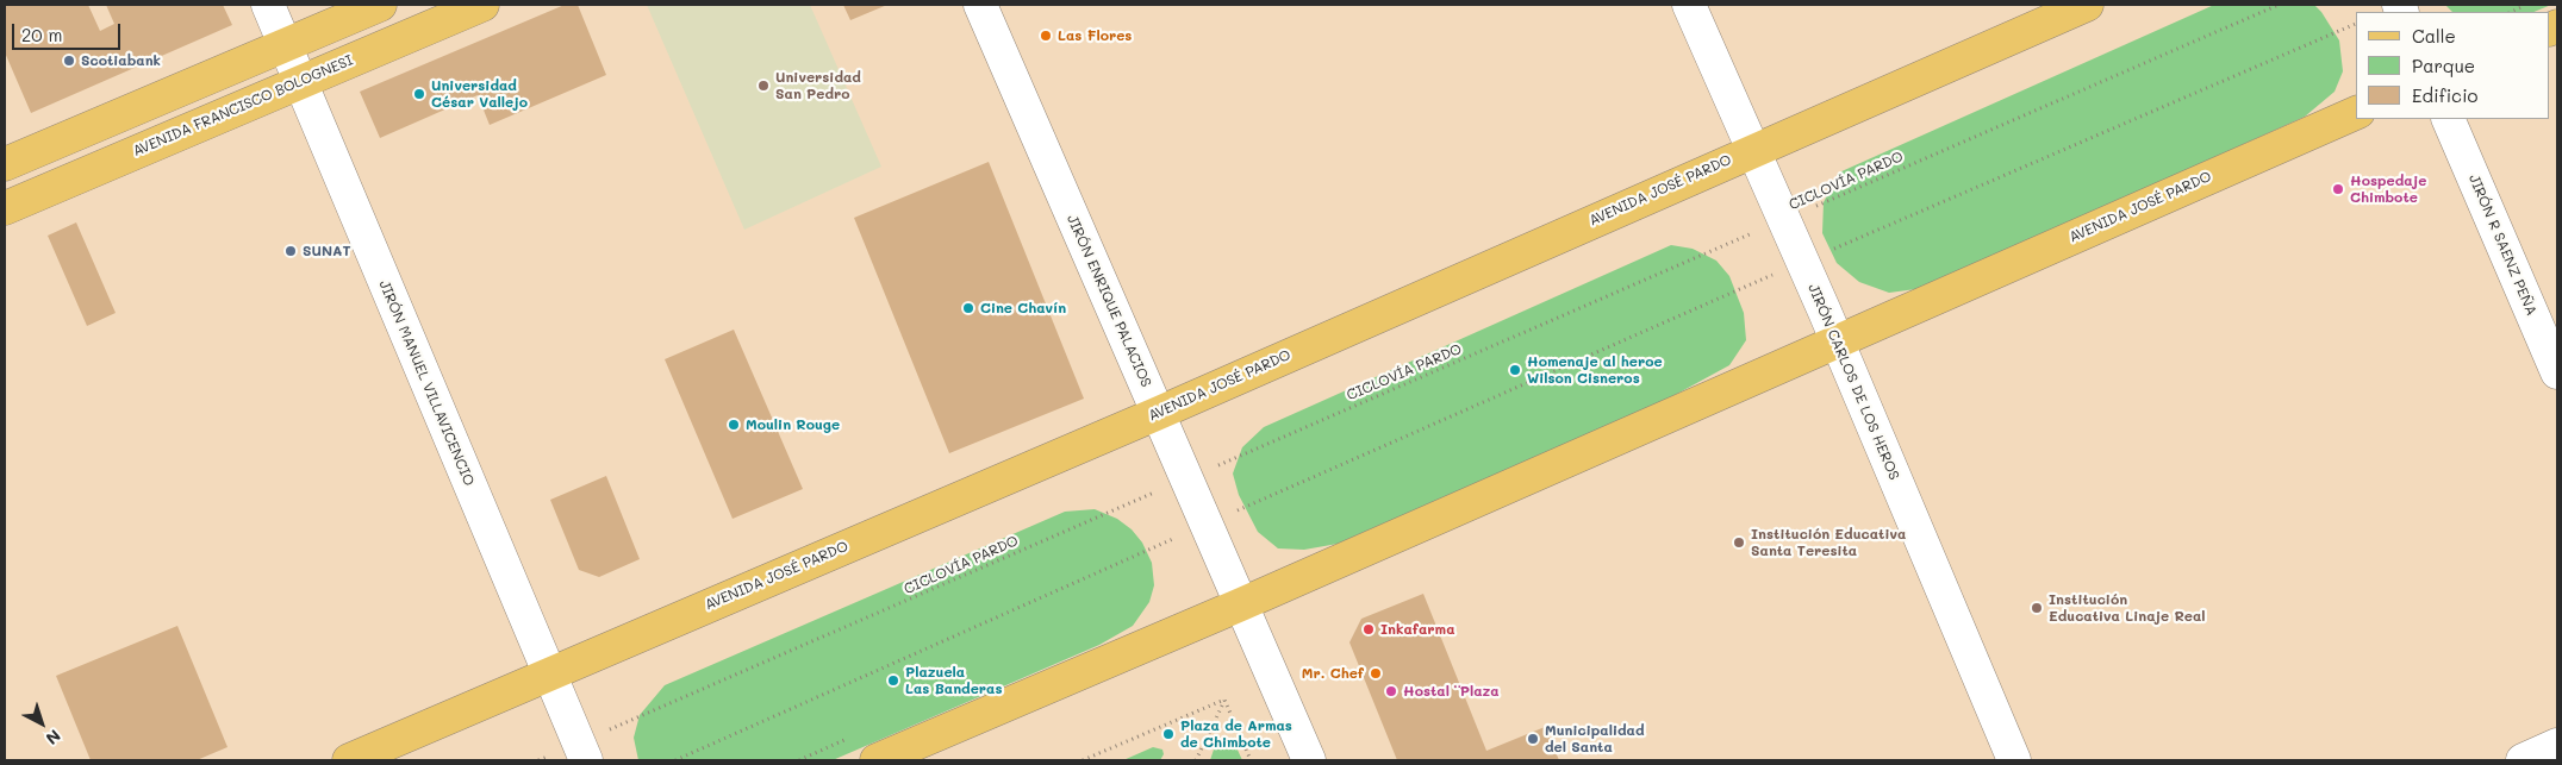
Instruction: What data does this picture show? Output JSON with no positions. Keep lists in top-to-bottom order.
{
  "streets": {
    "main road": ["AVENIDA FRANCISCO BOLOGNESI", "AVENIDA JOSÉ PARDO"],
    "street": [
      "JIRÓN R SAENZ PEÑA",
      "JIRÓN ENRIQUE PALACIOS",
      "JIRÓN CARLOS DE LOS HEROS",
      "JIRÓN MANUEL VILLAVICENCIO"
    ],
    "path": ["CICLOVÍA PARDO"]
  },
  "crossings": [
    ["AVENIDA FRANCISCO BOLOGNESI", "JIRÓN MANUEL VILLAVICENCIO"],
    ["CICLOVÍA PARDO", "JIRÓN ENRIQUE PALACIOS"],
    ["CICLOVÍA PARDO", "JIRÓN CARLOS DE LOS HEROS"],
    ["CICLOVÍA PARDO", "JIRÓN MANUEL VILLAVICENCIO"],
    ["AVENIDA JOSÉ PARDO", "JIRÓN ENRIQUE PALACIOS"],
    ["AVENIDA JOSÉ PARDO", "JIRÓN CARLOS DE LOS HEROS"],
    ["AVENIDA JOSÉ PARDO", "JIRÓN MANUEL VILLAVICENCIO"]
  ],
  "places": [
    "Las Flores",
    "Scotiabank",
    "Universidad San Pedro",
    "Universidad César Vallejo",
    "Hospedaje Chimbote",
    "SUNAT",
    "Cine Chavín",
    "Homenaje al heroe Wilson Cisneros",
    "Moulin Rouge",
    "Institución Educativa Santa Teresita",
    "Institución Educativa Linaje Real",
    "Inkafarma",
    "Mr. Chef",
    "Plazuela Las Banderas",
    "Hostal ¨Plaza",
    "Plaza de Armas de Chimbote",
    "Municipalidad del Santa"
  ],
  "legend": ["Calle", "Parque", "Edificio"],
  "scale_bar": "20 m",
  "north": "bottom right"
}
